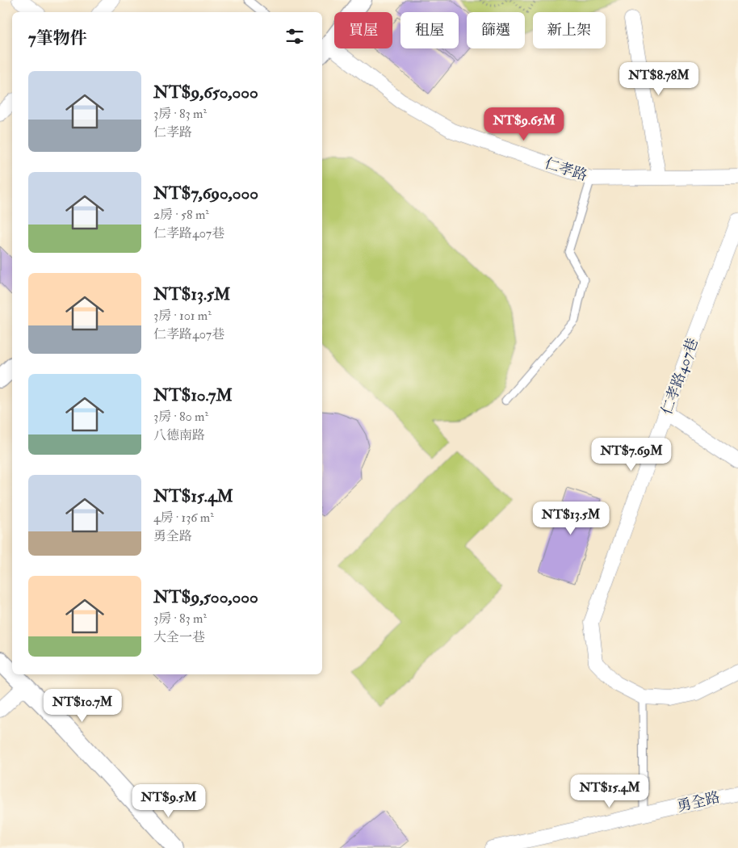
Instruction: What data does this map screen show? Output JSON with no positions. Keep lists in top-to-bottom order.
{
  "streets": {
    "street": ["仁孝路", "仁孝路407巷", "勇全路"]
  },
  "page": {
    "chip": [
      "買屋",
      "租屋",
      "篩選",
      "新上架"
    ],
    "heading": "7筆物件",
    "list": [
      {
        "name": "NT$9,650,000",
        "note": "3房 · 83 m² · 仁孝路"
      },
      {
        "name": "NT$7,690,000",
        "note": "2房 · 58 m² · 仁孝路407巷"
      },
      {
        "name": "NT$13.5M",
        "note": "3房 · 101 m² · 仁孝路407巷"
      },
      {
        "name": "NT$10.7M",
        "note": "3房 · 80 m² · 八德南路"
      },
      {
        "name": "NT$15.4M",
        "note": "4房 · 136 m² · 勇全路"
      },
      {
        "name": "NT$9,500,000",
        "note": "3房 · 83 m² · 大全一巷"
      }
    ],
    "price": [
      "NT$8.78M",
      "NT$9.65M",
      "NT$7.69M",
      "NT$13.5M",
      "NT$10.7M",
      "NT$15.4M",
      "NT$9.5M"
    ]
  }
}
